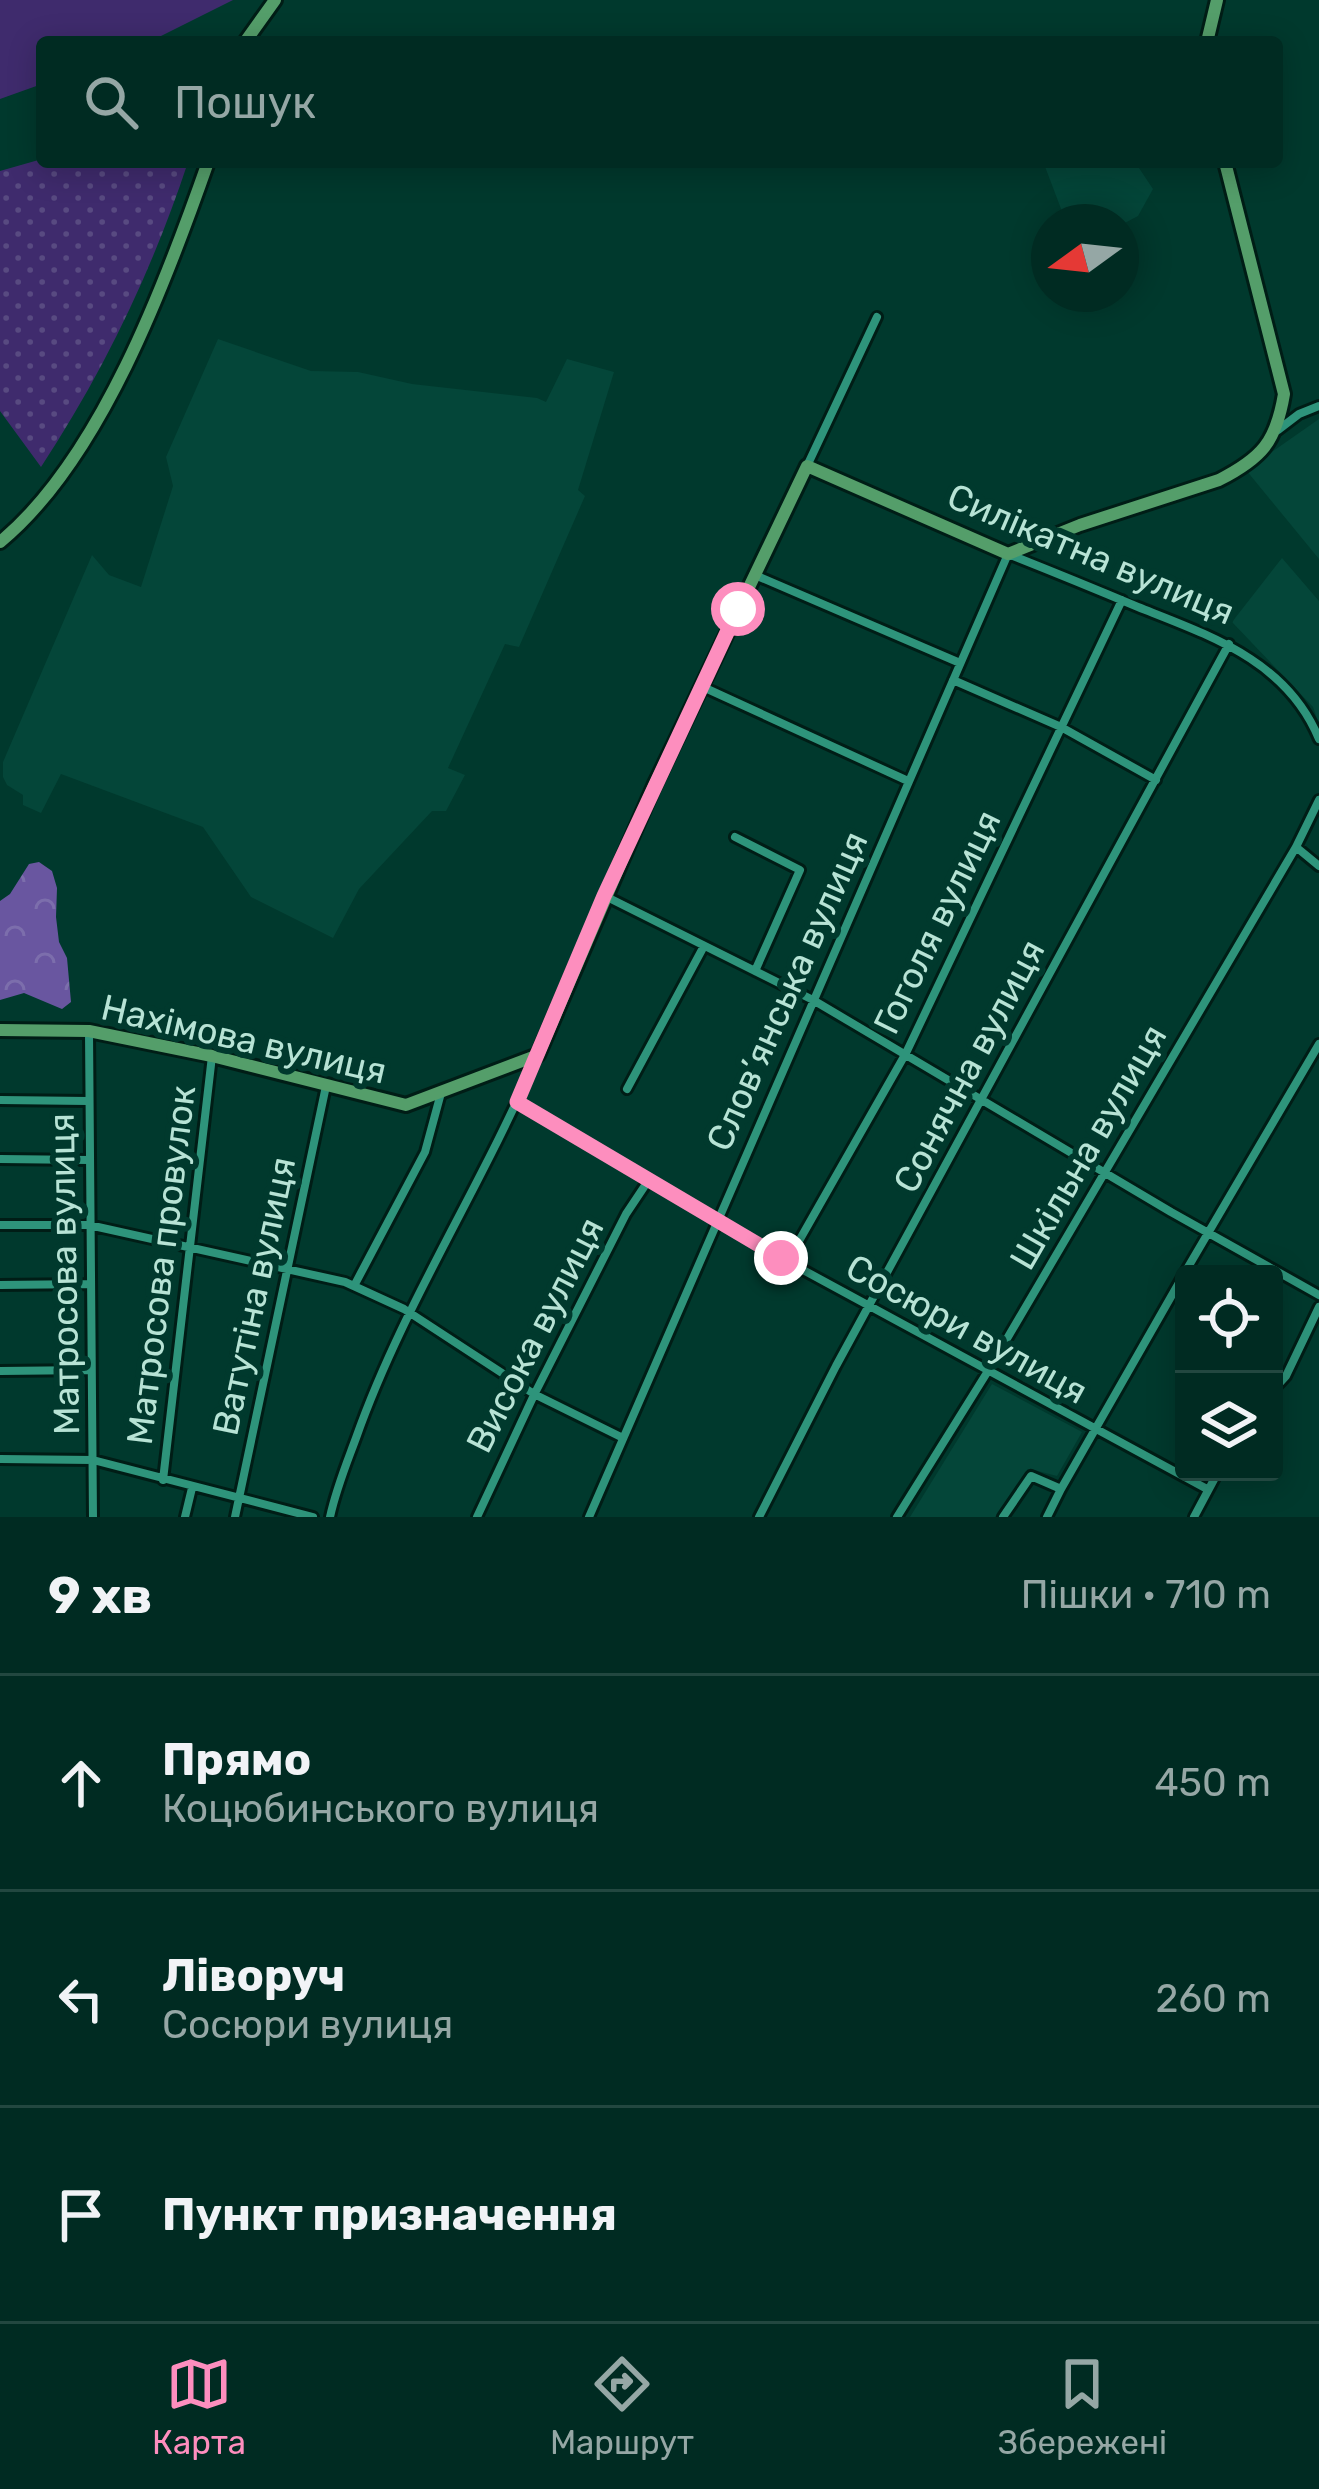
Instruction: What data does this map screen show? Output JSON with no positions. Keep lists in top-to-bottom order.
{
  "streets": {
    "street": [
      "Силікатна вулиця",
      "Гоголя вулиця",
      "Слов’янська вулиця",
      "Нахімова вулиця",
      "Сонячна вулиця",
      "Шкільна вулиця",
      "Матросова провулок",
      "Матросова вулиця",
      "Ватутіна вулиця",
      "Сосюри вулиця",
      "Висока вулиця"
    ]
  },
  "crossings": [
    ["Силікатна вулиця", "Гоголя вулиця"],
    ["Силікатна вулиця", "Слов’янська вулиця"],
    ["Силікатна вулиця", "Сонячна вулиця"],
    ["Гоголя вулиця", "Сосюри вулиця"],
    ["Слов’янська вулиця", "Сосюри вулиця"],
    ["Нахімова вулиця", "Матросова провулок"],
    ["Нахімова вулиця", "Матросова вулиця"],
    ["Нахімова вулиця", "Ватутіна вулиця"],
    ["Сонячна вулиця", "Сосюри вулиця"],
    ["Шкільна вулиця", "Сосюри вулиця"],
    ["Сосюри вулиця", "Висока вулиця"]
  ],
  "north": "left",
  "page": {
    "search": "Пошук",
    "heading": ["9 хв", "Пішки · 710 m"],
    "list": [
      ["Прямо", "Коцюбинського вулиця", "450 m"],
      ["Ліворуч", "Сосюри вулиця", "260 m"],
      "Пункт призначення"
    ],
    "nav": ["Карта", "Маршрут", "Збережені"]
  }
}
